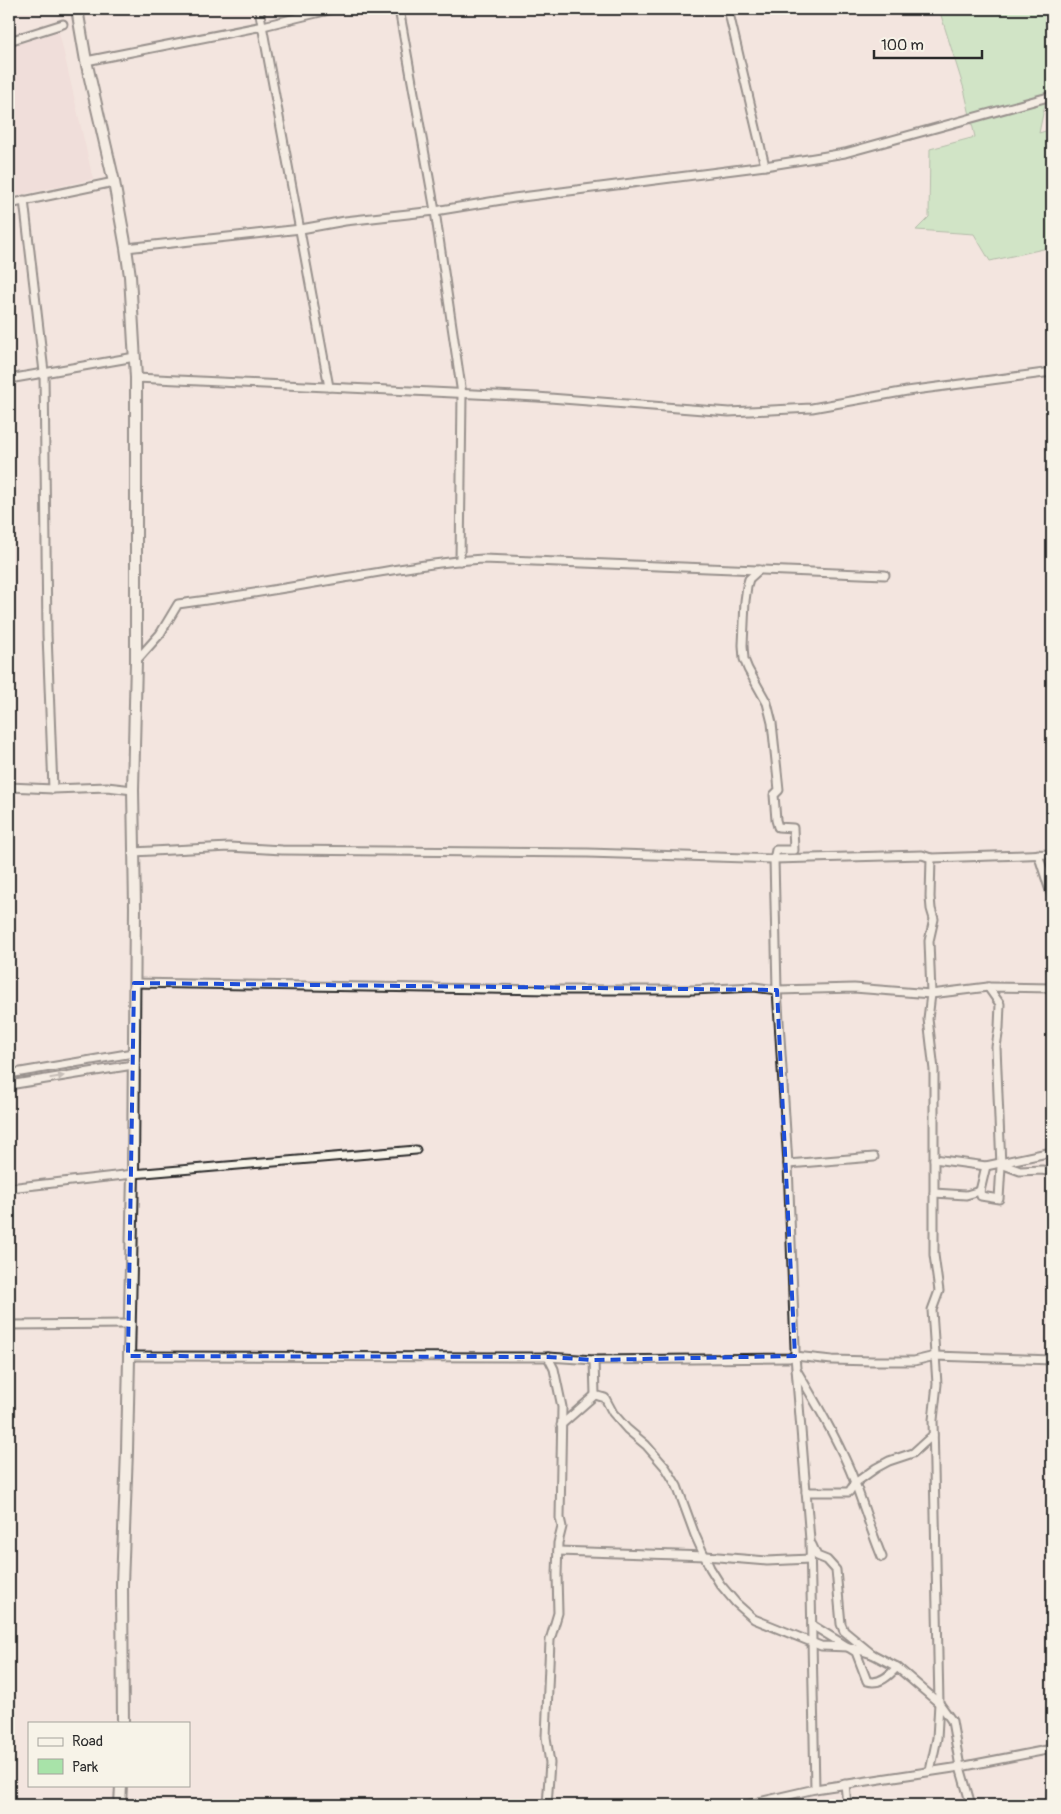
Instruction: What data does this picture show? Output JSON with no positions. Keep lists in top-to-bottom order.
{
  "legend": ["Road", "Park"],
  "scale_bar": "100 m"
}
